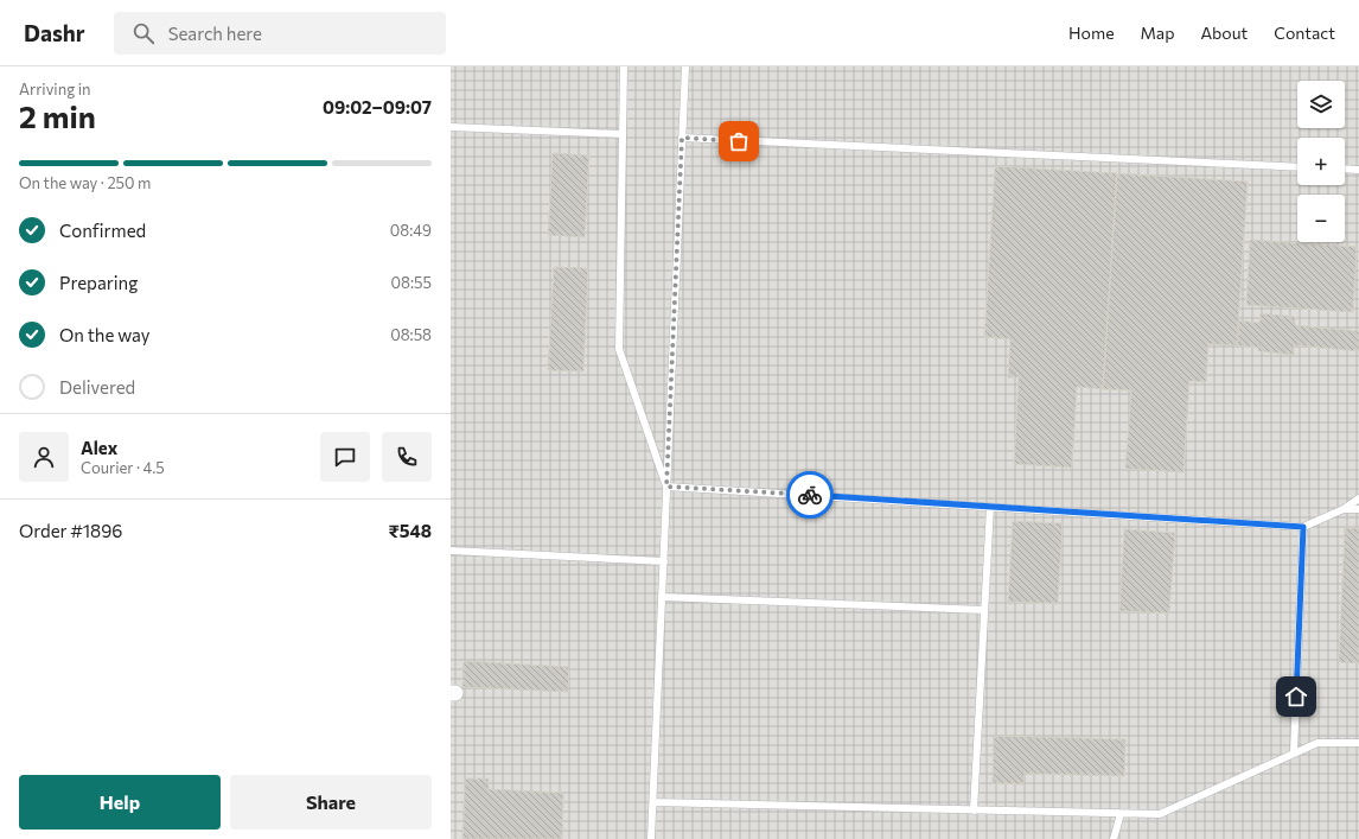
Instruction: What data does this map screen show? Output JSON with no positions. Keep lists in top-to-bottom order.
{
  "page": {
    "header": "Dashr",
    "search": "Search here",
    "nav": [
      "Home",
      "Map",
      "About",
      "Contact"
    ],
    "heading": ["2 min", "Arriving in", "09:02–09:07"],
    "panel": [
      "Alex",
      "Courier · 4.5",
      "Order #1896",
      "₹548"
    ],
    "map_buttons": ["+", "−"],
    "bar": "On the way · 250 m",
    "list": [
      ["Confirmed", "08:49"],
      ["Preparing", "08:55"],
      ["On the way", "08:58"],
      "Delivered"
    ],
    "buttons": ["Help", "Share"]
  }
}
